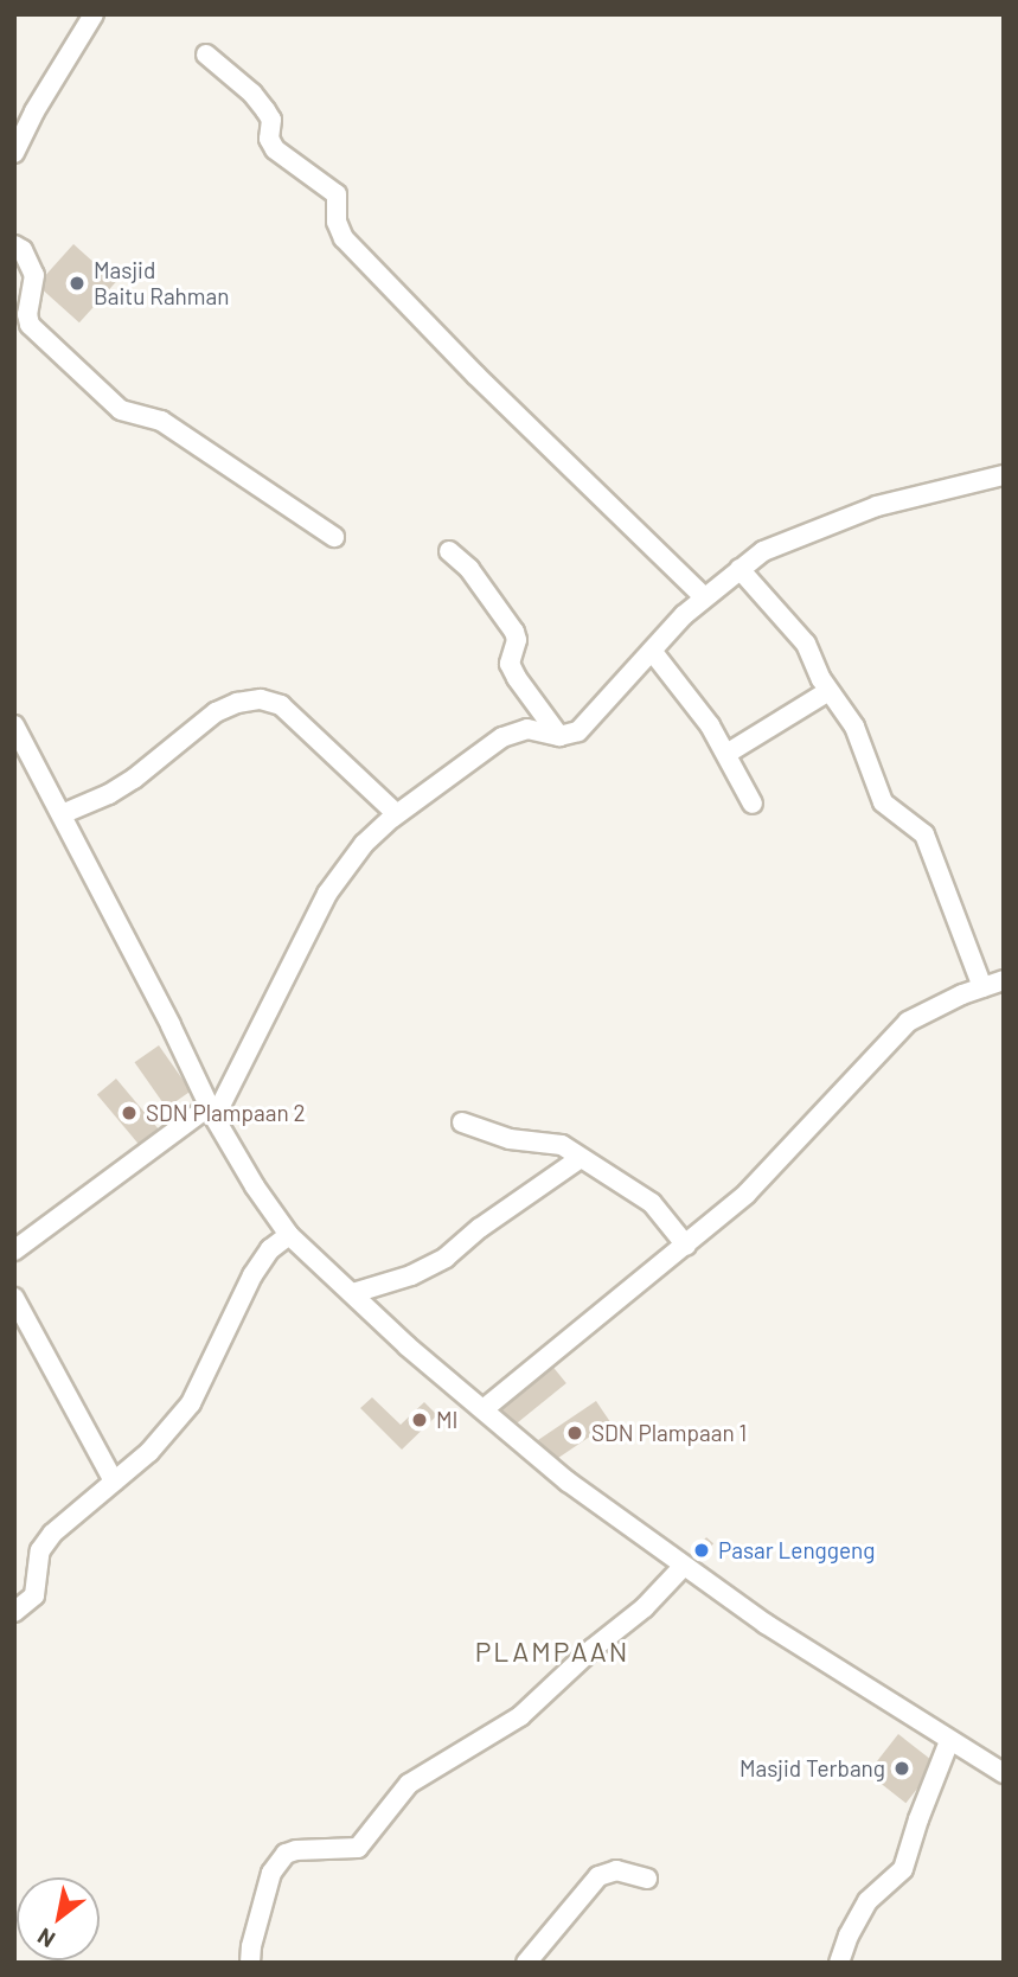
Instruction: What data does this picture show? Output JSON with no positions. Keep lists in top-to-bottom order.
{
  "districts": ["PLAMPAAN"],
  "places": [
    "Masjid Baitu Rahman",
    "SDN Plampaan 2",
    "MI",
    "SDN Plampaan 1",
    "Pasar Lenggeng",
    "Masjid Terbang"
  ],
  "north": "bottom left"
}
